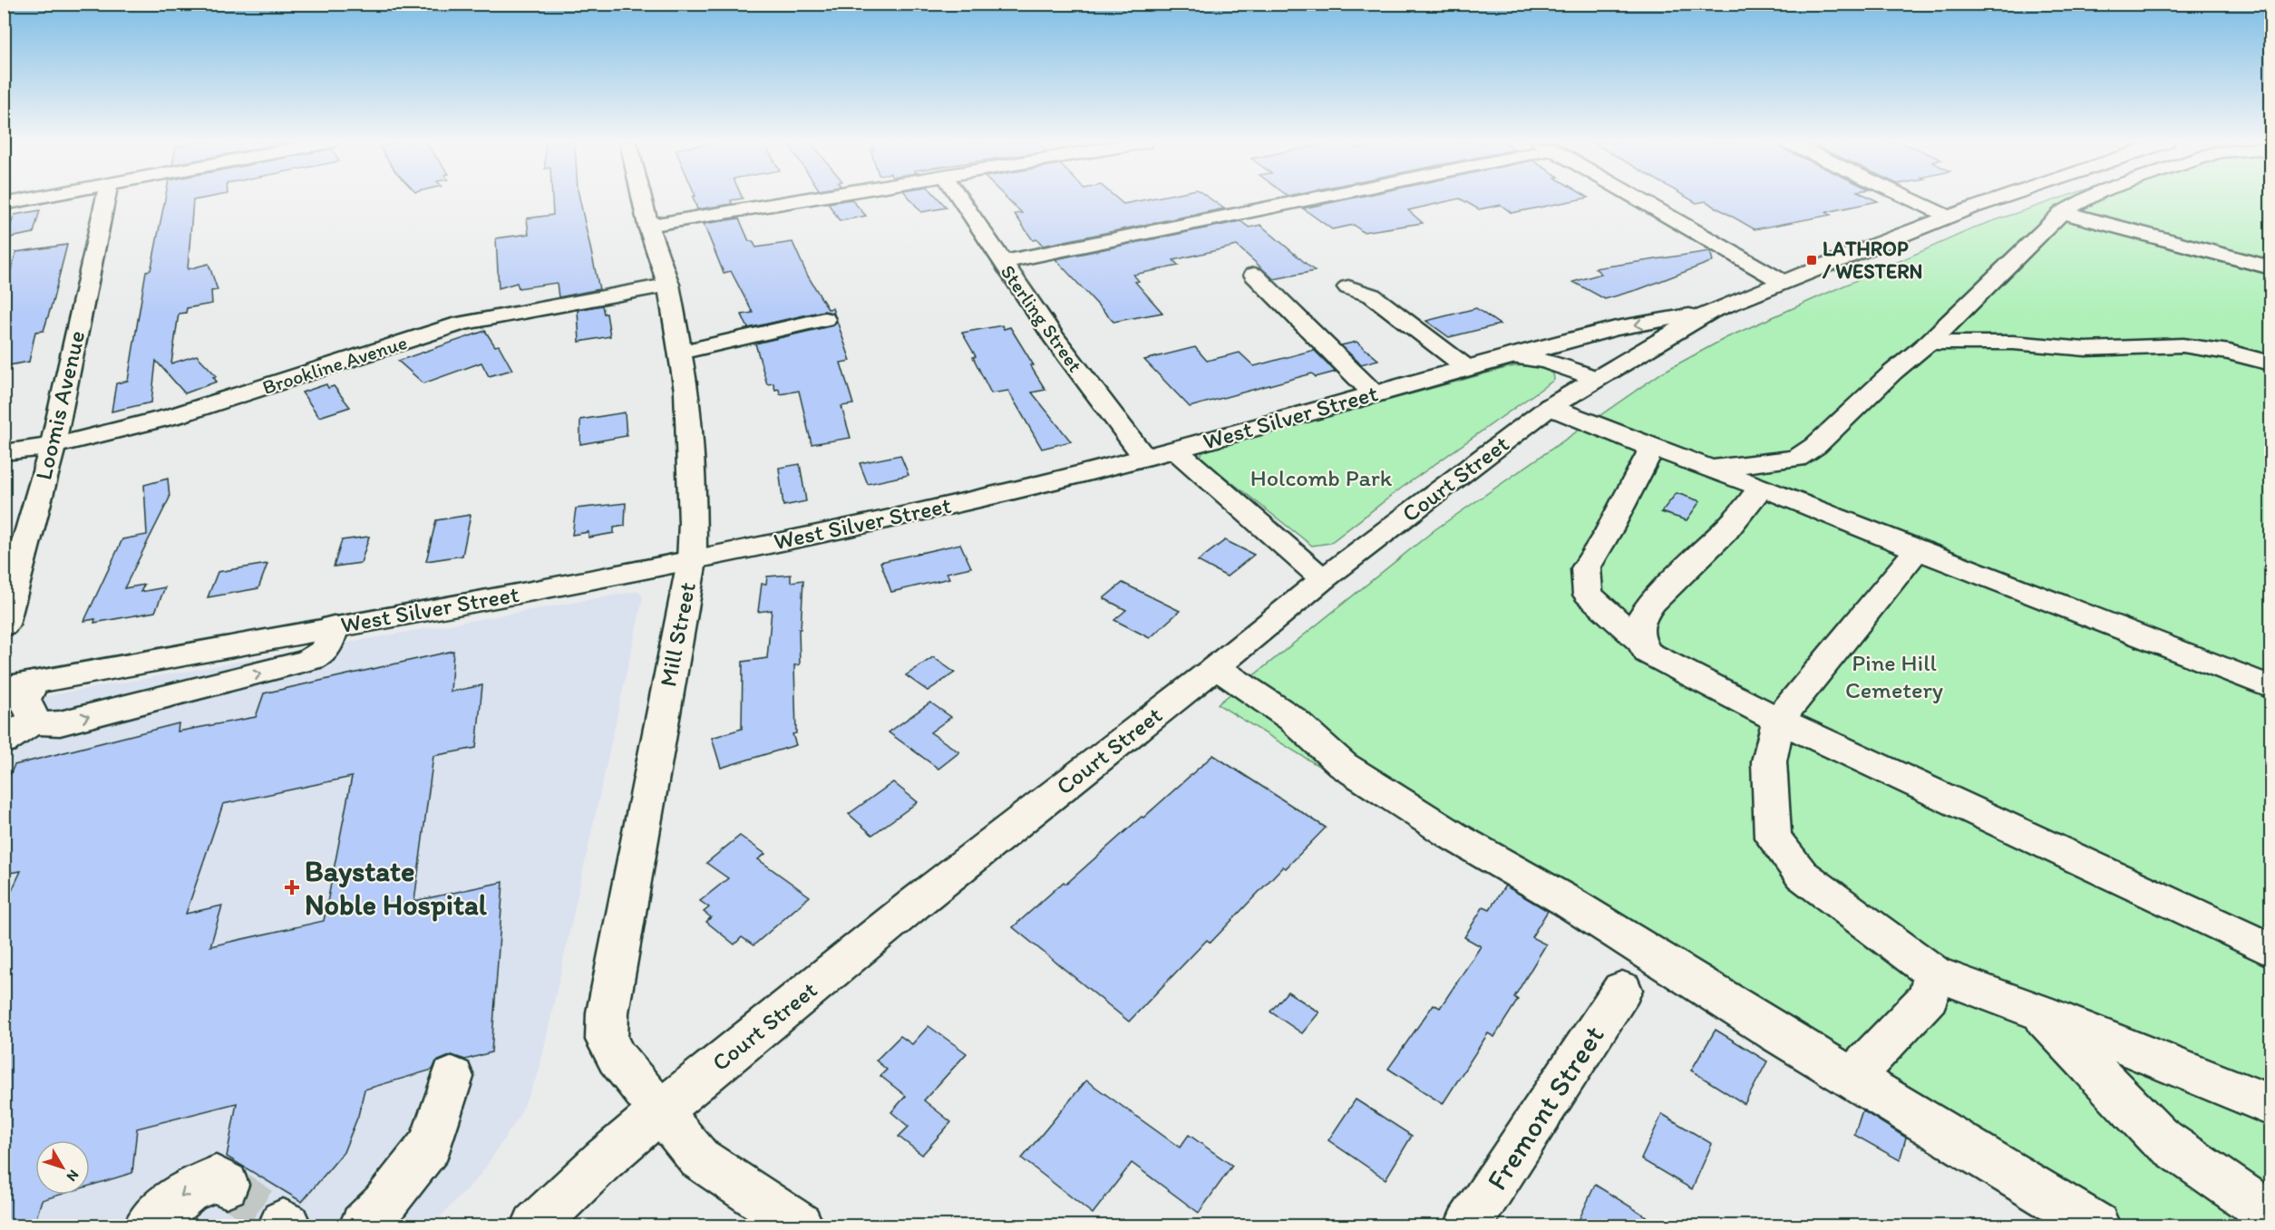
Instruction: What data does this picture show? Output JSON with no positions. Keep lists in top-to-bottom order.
{
  "streets": {
    "street": [
      "Sterling Street",
      "Brookline Avenue",
      "Loomis Avenue",
      "West Silver Street",
      "Court Street",
      "Mill Street",
      "Fremont Street"
    ]
  },
  "crossings": [
    ["Sterling Street", "West Silver Street"],
    ["Brookline Avenue", "Loomis Avenue"],
    ["Brookline Avenue", "Mill Street"],
    ["West Silver Street", "Court Street"],
    ["West Silver Street", "Mill Street"],
    ["Court Street", "Mill Street"]
  ],
  "parks": ["Holcomb Park", "Pine Hill Cemetery"],
  "places": {
    "transit": ["LATHROP / WESTERN"],
    "health": ["Baystate Noble Hospital"]
  },
  "north": "bottom right"
}
